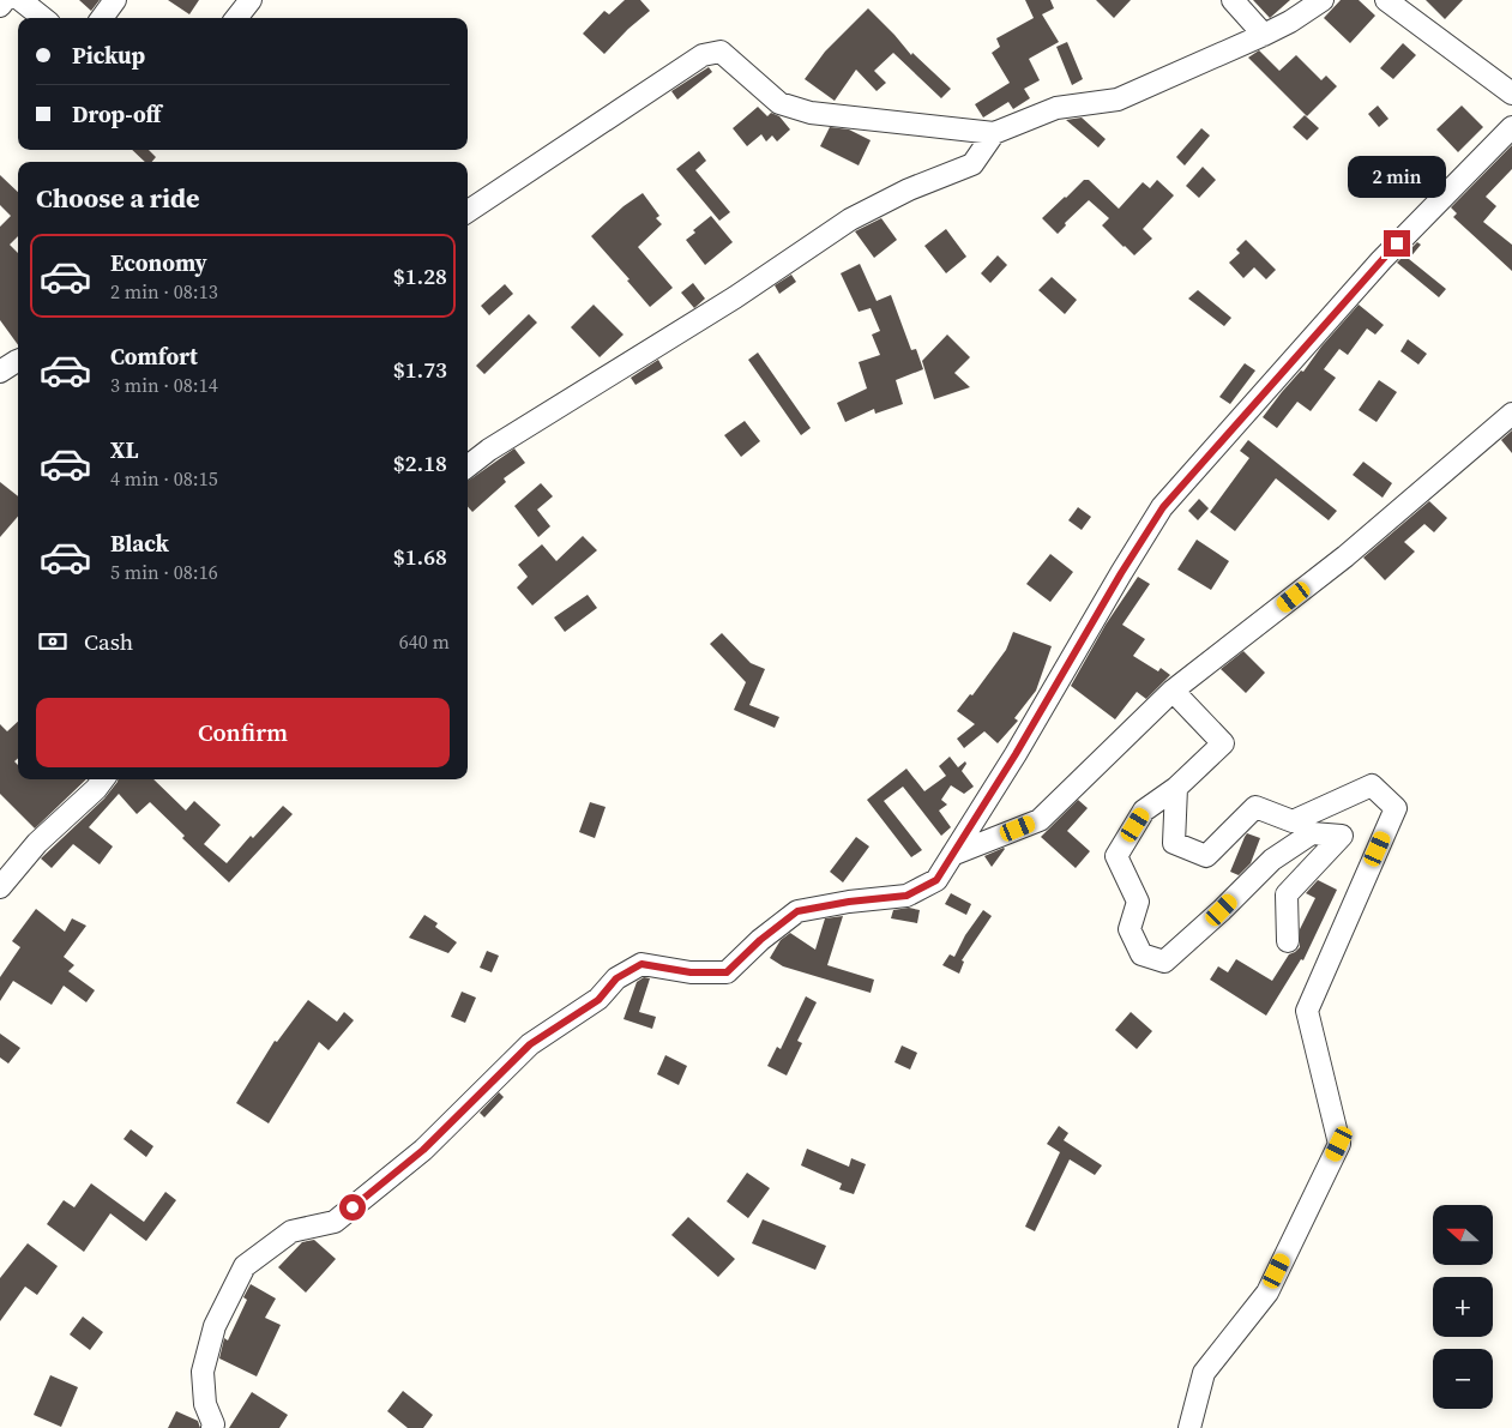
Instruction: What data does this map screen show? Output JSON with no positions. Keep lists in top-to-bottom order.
{
  "north": "left",
  "page": {
    "banner": ["Pickup", "Drop-off"],
    "bubble": "2 min",
    "heading": "Choose a ride",
    "list": [
      {
        "name": "Economy",
        "note": "2 min · 08:13",
        "value": "$1.28"
      },
      {
        "name": "Comfort",
        "note": "3 min · 08:14",
        "value": "$1.73"
      },
      {
        "name": "XL",
        "note": "4 min · 08:15",
        "value": "$2.18"
      },
      {
        "name": "Black",
        "note": "5 min · 08:16",
        "value": "$1.68"
      }
    ],
    "pay": ["Cash", "640 m"],
    "buttons": "Confirm",
    "map_buttons": ["+", "−"]
  }
}
